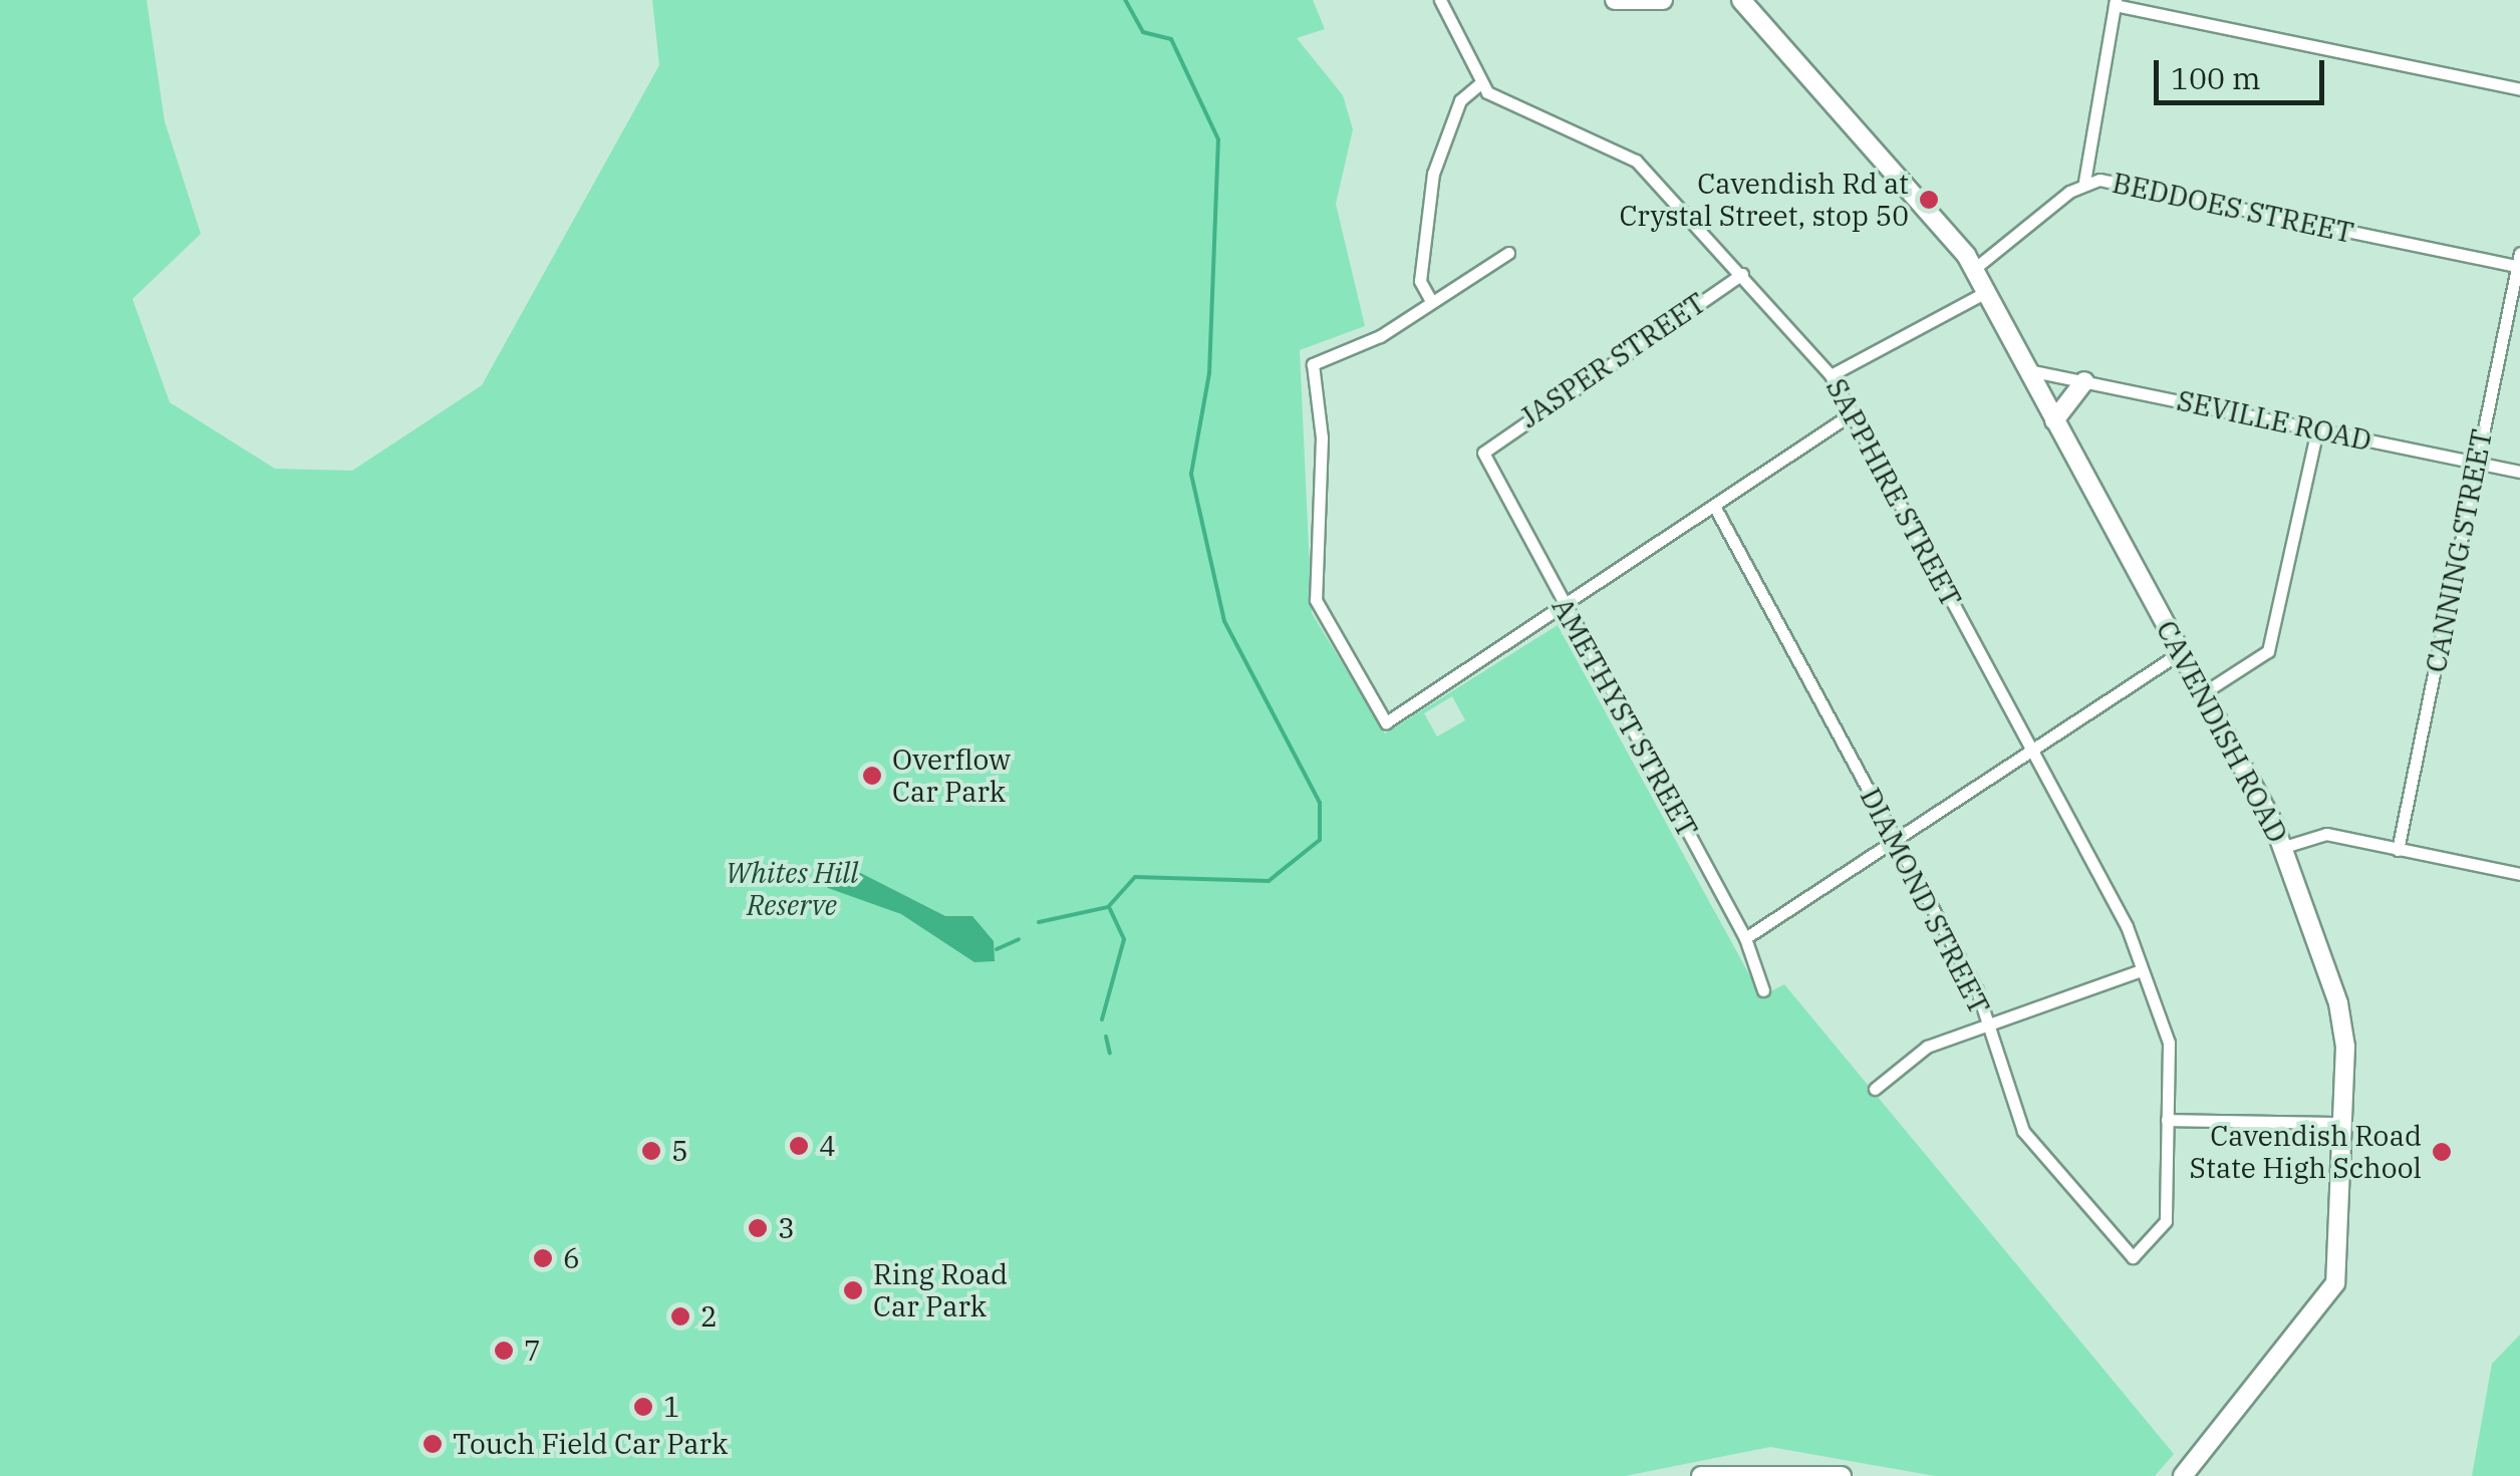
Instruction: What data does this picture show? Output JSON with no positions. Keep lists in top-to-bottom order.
{
  "streets": {
    "main road": ["CAVENDISH ROAD"],
    "street": [
      "BEDDOES STREET",
      "JASPER STREET",
      "SEVILLE ROAD",
      "SAPPHIRE STREET",
      "CANNING STREET",
      "AMETHYST STREET",
      "DIAMOND STREET"
    ]
  },
  "crossings": [
    ["BEDDOES STREET", "CANNING STREET"],
    ["BEDDOES STREET", "CAVENDISH ROAD"],
    ["JASPER STREET", "SAPPHIRE STREET"],
    ["JASPER STREET", "AMETHYST STREET"],
    ["SEVILLE ROAD", "CANNING STREET"],
    ["SEVILLE ROAD", "CAVENDISH ROAD"],
    ["SAPPHIRE STREET", "DIAMOND STREET"]
  ],
  "parks": ["Whites Hill Reserve"],
  "places": [
    "Cavendish Rd at Crystal Street, stop 50",
    "Overflow Car Park",
    "4",
    "5",
    "Cavendish Road State High School",
    "3",
    "6",
    "Ring Road Car Park",
    "2",
    "7",
    "1",
    "Touch Field Car Park"
  ],
  "scale_bar": "100 m"
}
